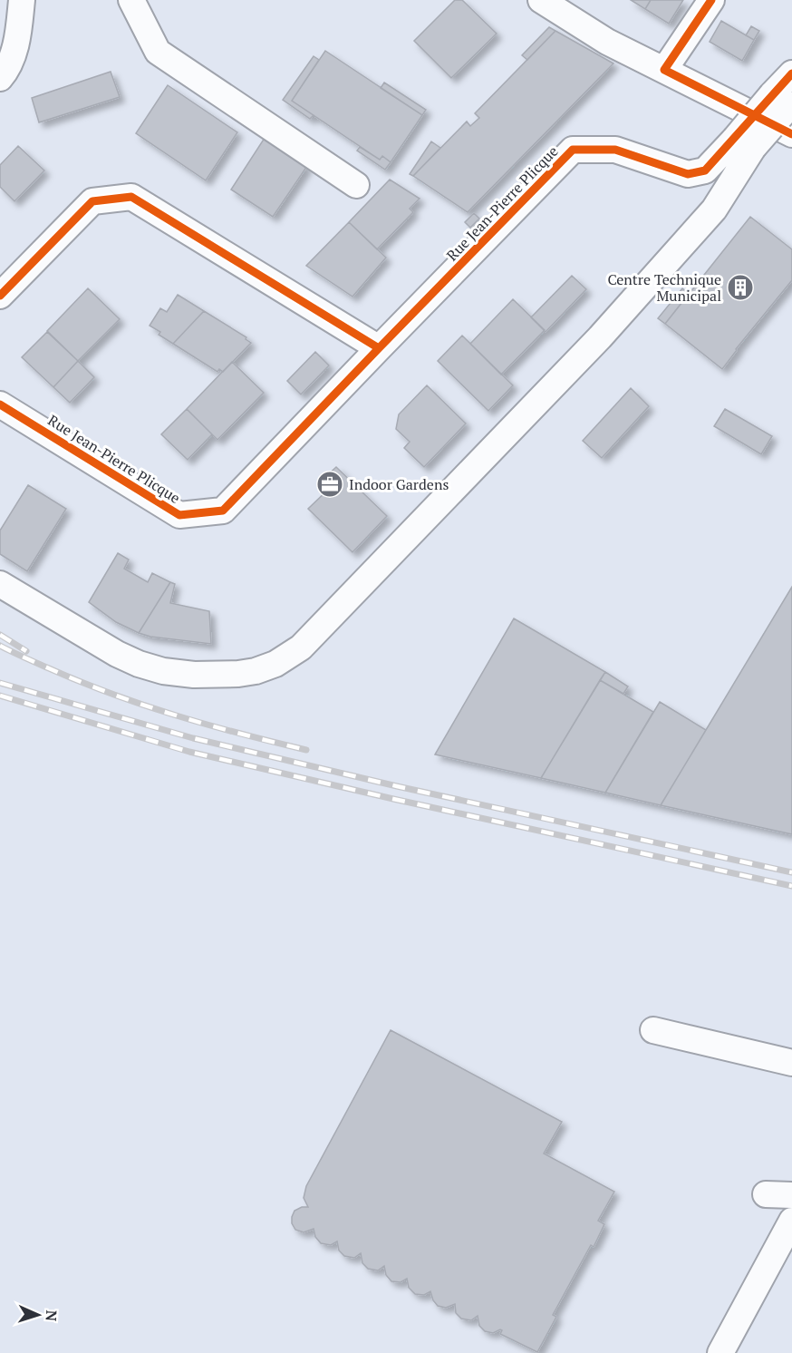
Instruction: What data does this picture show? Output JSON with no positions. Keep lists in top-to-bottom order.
{
  "streets": {
    "street": ["Rue Jean-Pierre Plicque"]
  },
  "places": {
    "building": ["Centre Technique Municipal"],
    "office": ["Indoor Gardens"]
  },
  "north": "right"
}
